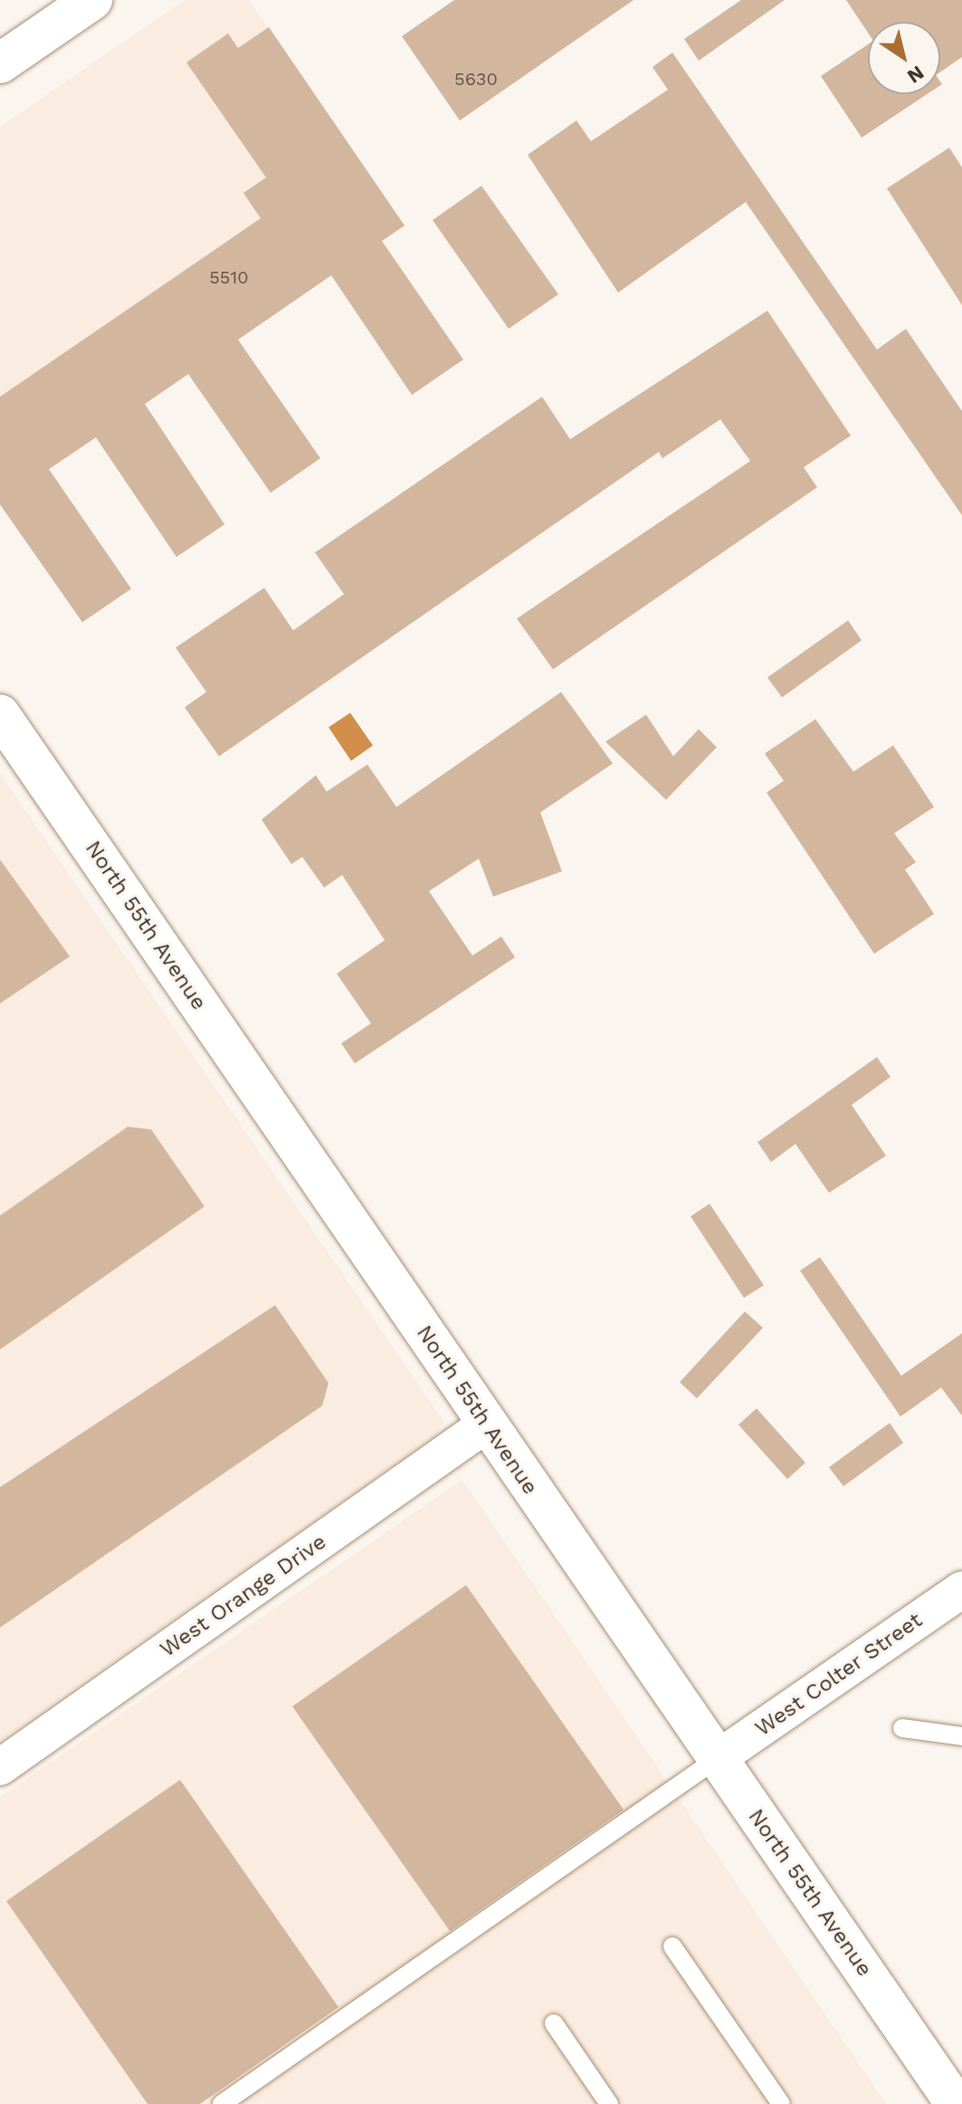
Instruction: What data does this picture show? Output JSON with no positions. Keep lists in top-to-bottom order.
{
  "streets": {
    "street": ["North 55th Avenue", "West Orange Drive", "West Colter Street"]
  },
  "crossings": [
    ["North 55th Avenue", "West Orange Drive"],
    ["North 55th Avenue", "West Colter Street"]
  ],
  "house_numbers": ["5630", "5510"],
  "north": "bottom right"
}
